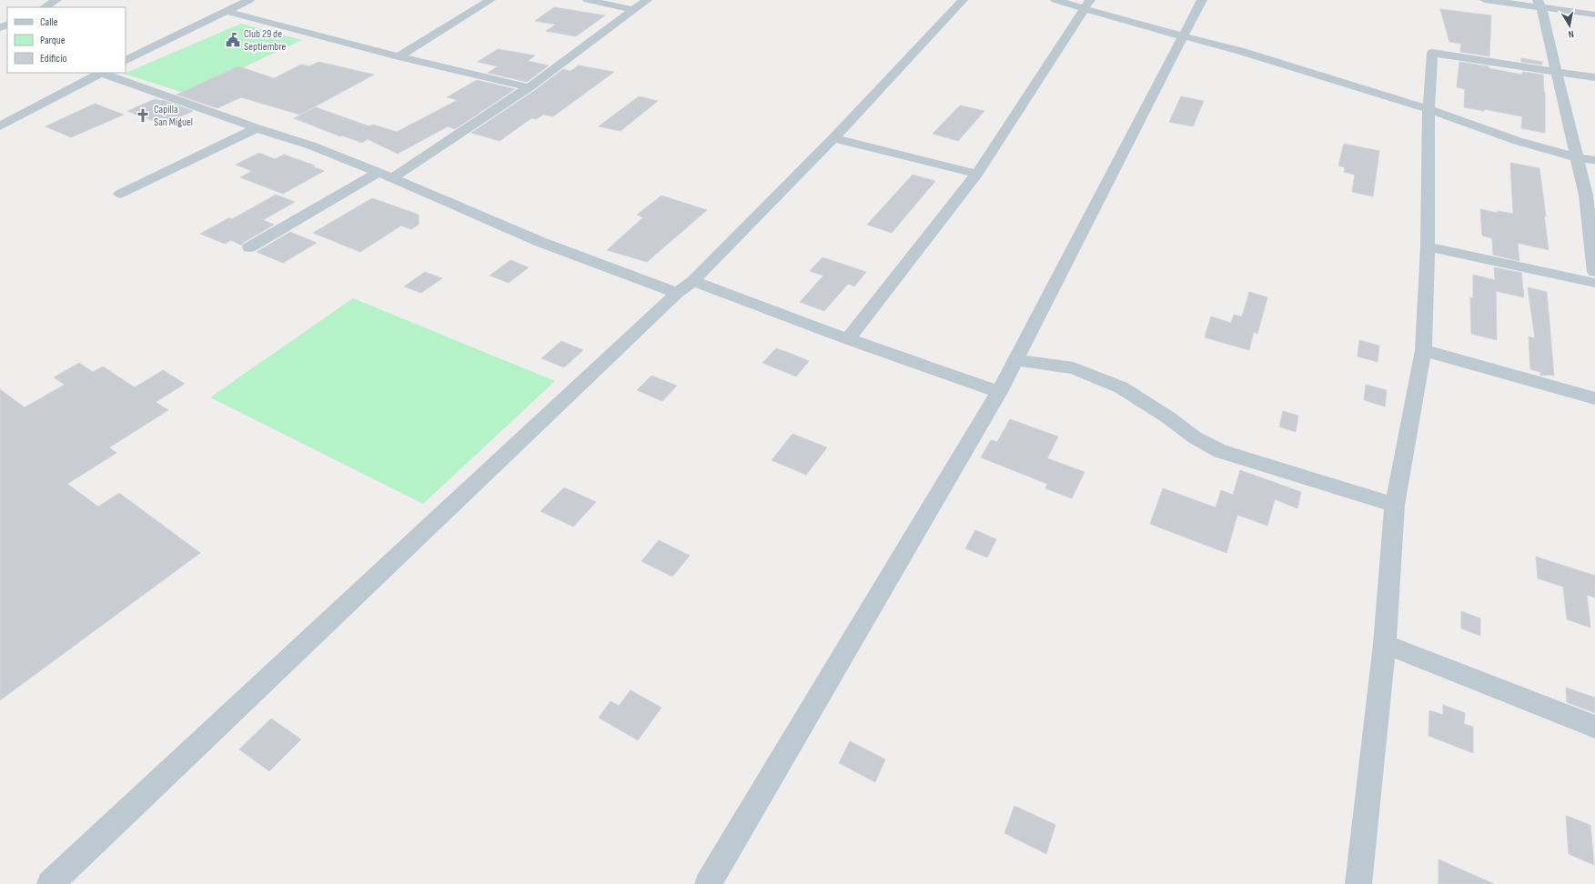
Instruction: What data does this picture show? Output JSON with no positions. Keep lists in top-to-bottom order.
{
  "places": {
    "public building": ["Club 29 de Septiembre"],
    "church": ["Capilla San Miguel"]
  },
  "legend": ["Calle", "Parque", "Edificio"],
  "north": "bottom"
}
